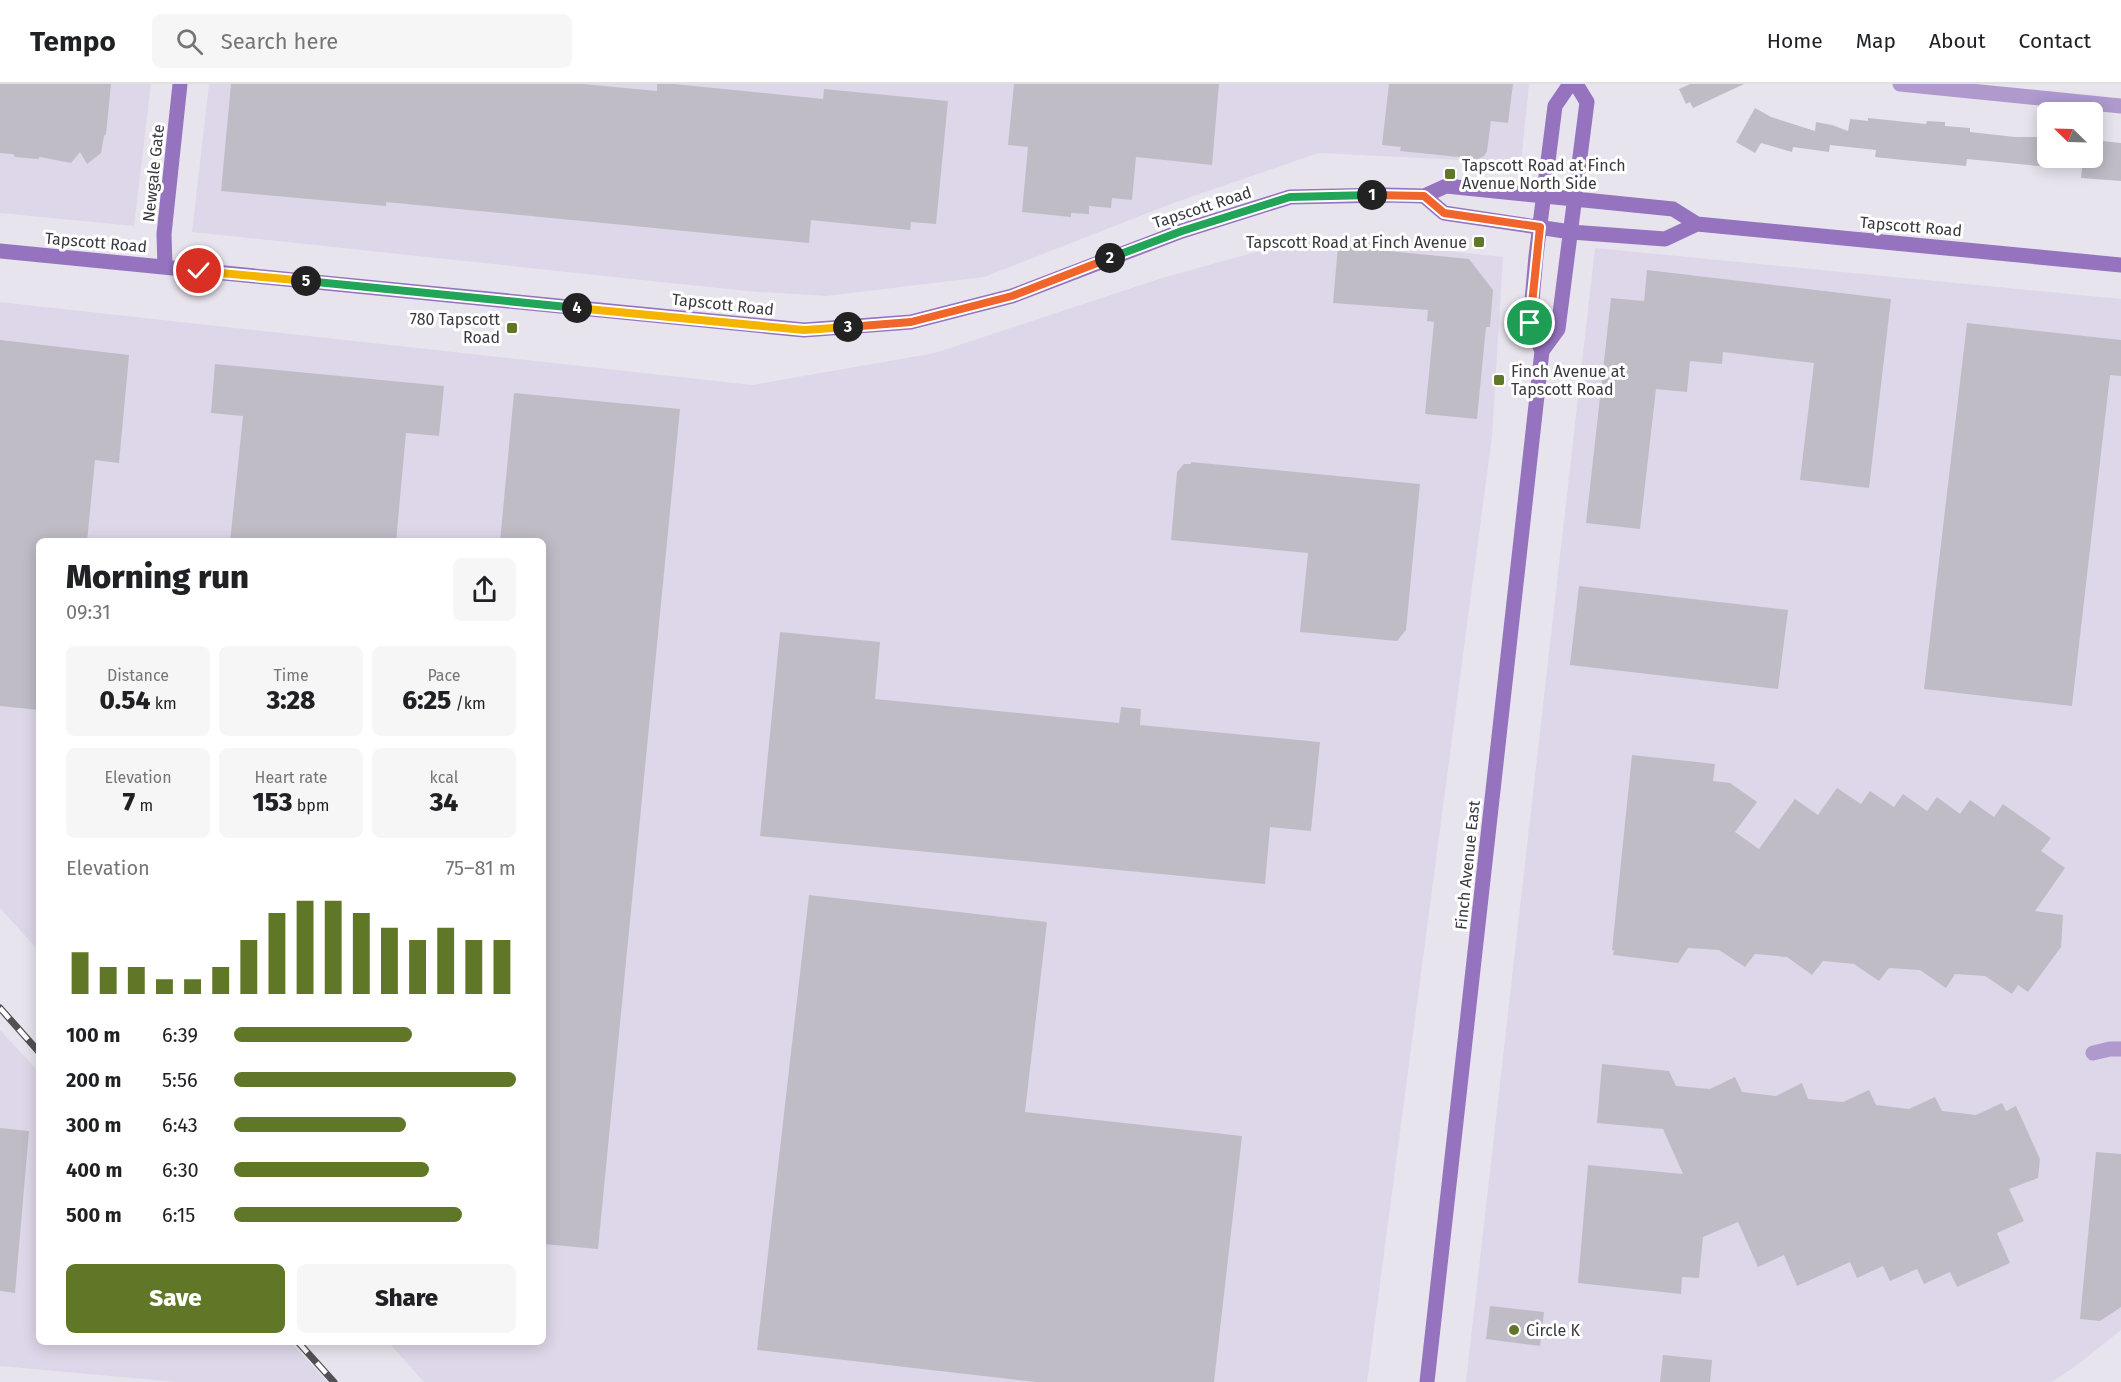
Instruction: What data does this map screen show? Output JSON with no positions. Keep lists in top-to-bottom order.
{
  "streets": {
    "street": ["Newgale Gate", "Tapscott Road", "Finch Avenue East"]
  },
  "crossings": [
    ["Newgale Gate", "Tapscott Road"],
    ["Tapscott Road", "Finch Avenue East"]
  ],
  "places": {
    "transit": [
      "Tapscott Road at Finch Avenue North Side",
      "Tapscott Road at Finch Avenue",
      "780 Tapscott Road",
      "Finch Avenue at Tapscott Road"
    ],
    "other": ["Circle K"]
  },
  "north": "top left",
  "page": {
    "header": "Tempo",
    "search": "Search here",
    "nav": [
      "Home",
      "Map",
      "About",
      "Contact"
    ],
    "pins": [
      "1",
      "2",
      "5",
      "4",
      "3"
    ],
    "heading": ["Morning run", "09:31"],
    "stats": [
      ["Distance", "0.54 km"],
      ["Time", "3:28"],
      ["Pace", "6:25 /km"],
      ["Elevation", "7 m"],
      ["Heart rate", "153 bpm"],
      ["kcal", "34"]
    ],
    "chart": ["Elevation", "75–81 m"],
    "list": [
      {
        "name": "100 m",
        "note": "6:39"
      },
      {
        "name": "200 m",
        "note": "5:56"
      },
      {
        "name": "300 m",
        "note": "6:43"
      },
      {
        "name": "400 m",
        "note": "6:30"
      },
      {
        "name": "500 m",
        "note": "6:15"
      }
    ],
    "buttons": ["Save", "Share"]
  }
}
